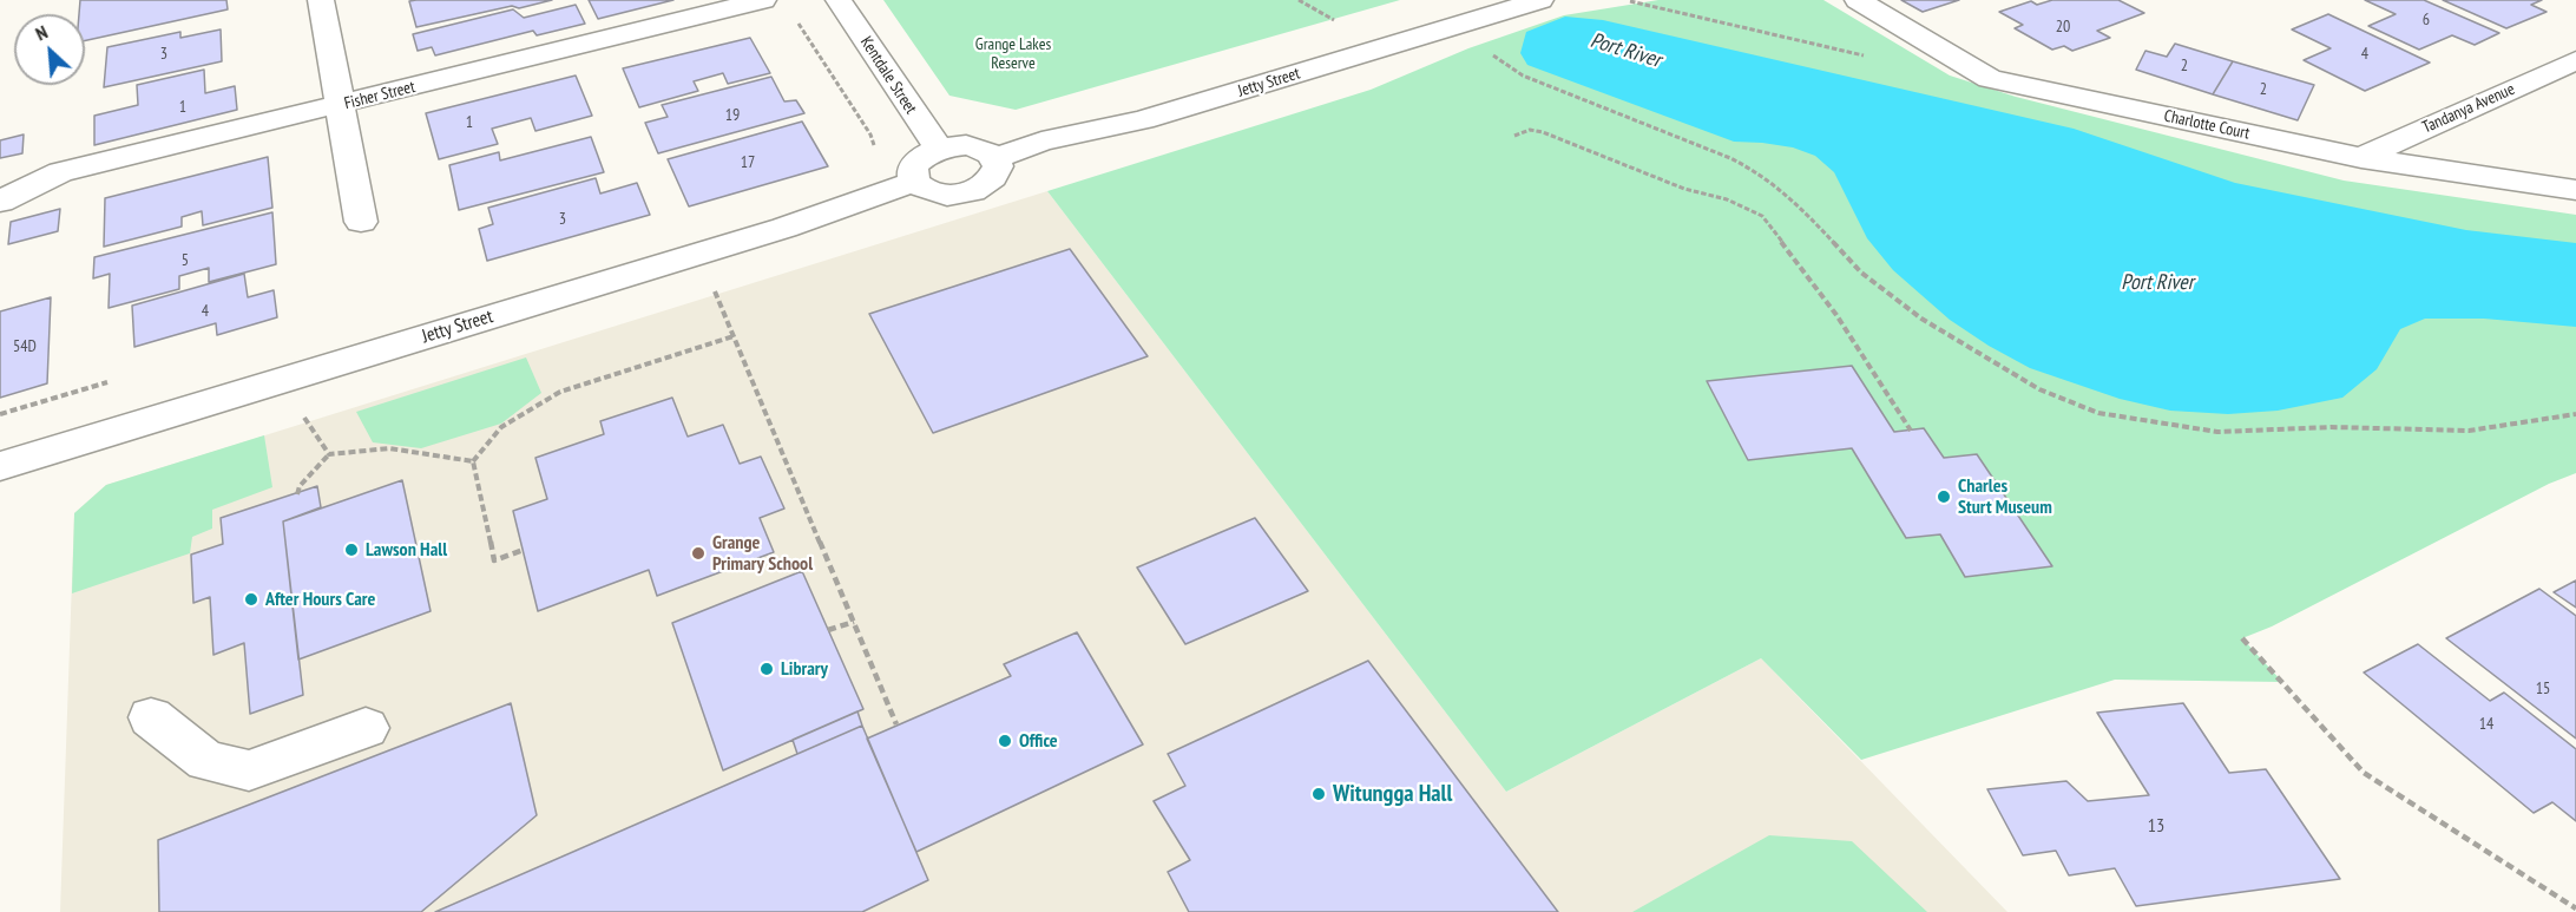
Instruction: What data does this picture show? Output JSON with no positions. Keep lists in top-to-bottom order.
{
  "streets": {
    "street": [
      "Kentdale Street",
      "Jetty Street",
      "Fisher Street",
      "Tandanya Avenue",
      "Charlotte Court"
    ]
  },
  "crossings": [
    ["Tandanya Avenue", "Charlotte Court"]
  ],
  "water": ["Port River"],
  "parks": ["Grange Lakes Reserve"],
  "places": [
    "Charles Sturt Museum",
    "Lawson Hall",
    "Grange Primary School",
    "After Hours Care",
    "Library",
    "Office",
    "Witungga Hall"
  ],
  "house_numbers": [
    "6",
    "20",
    "3",
    "4",
    "2",
    "2",
    "1",
    "19",
    "1",
    "17",
    "3",
    "5",
    "4",
    "54D",
    "15",
    "14",
    "13"
  ],
  "north": "top left"
}
